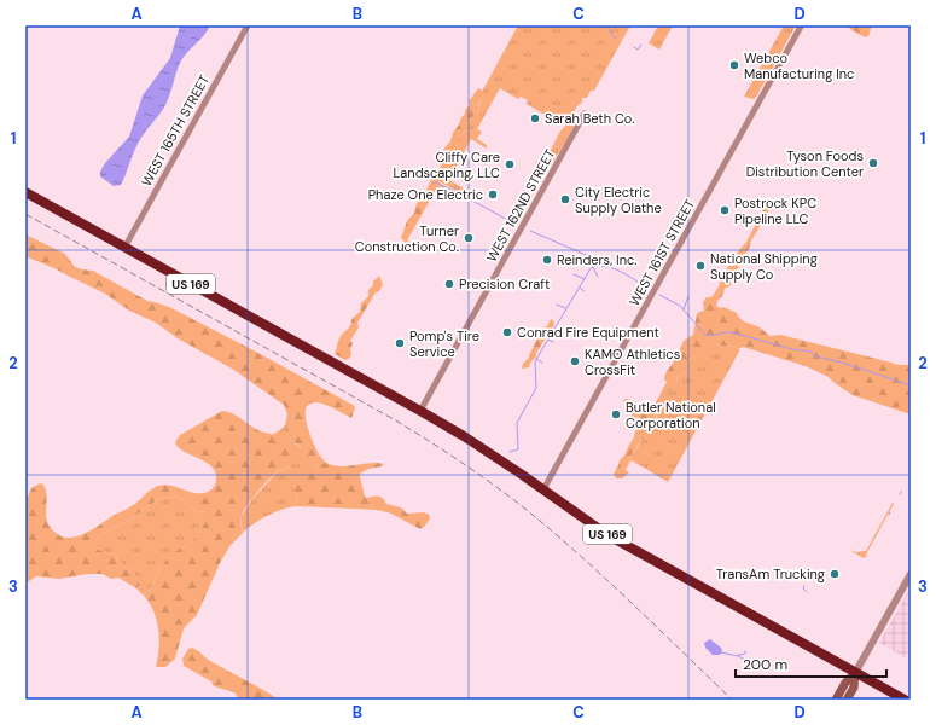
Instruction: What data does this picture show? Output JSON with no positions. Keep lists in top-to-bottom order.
{
  "streets": {
    "highway": ["US 169"],
    "street": ["WEST 165TH STREET", "WEST 162ND STREET", "WEST 161ST STREET"]
  },
  "crossings": [
    ["WEST 165TH STREET", "US 169"],
    ["WEST 162ND STREET", "US 169"],
    ["WEST 161ST STREET", "US 169"]
  ],
  "places": [
    "Webco Manufacturing Inc",
    "Sarah Beth Co.",
    "Tyson Foods Distribution Center",
    "Cliffy Care Landscaping, LLC",
    "Phaze One Electric",
    "City Electric Supply Olathe",
    "Postrock KPC Pipeline LLC",
    "Turner Construction Co.",
    "Reinders, Inc.",
    "National Shipping Supply Co",
    "Precision Craft",
    "Conrad Fire Equipment",
    "Pomp's Tire Service",
    "KAMO Athletics CrossFit",
    "Butler National Corporation",
    "TransAm Trucking"
  ],
  "scale_bar": "200 m",
  "grid": {
    "columns": [
      "A",
      "B",
      "C",
      "D"
    ],
    "rows": ["1", "2", "3"]
  }
}
